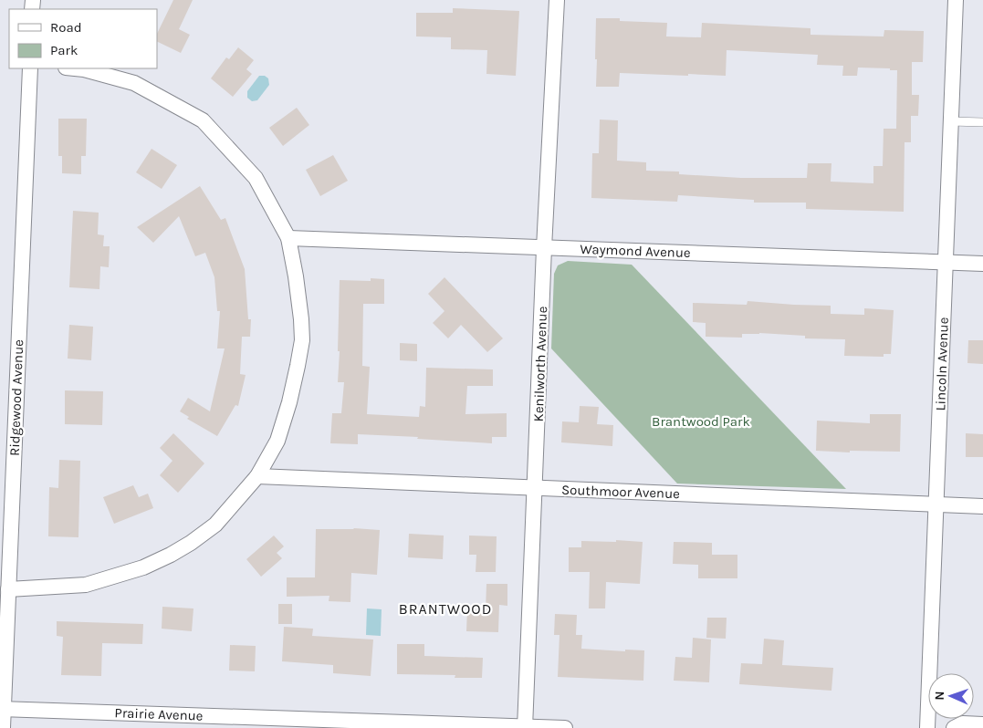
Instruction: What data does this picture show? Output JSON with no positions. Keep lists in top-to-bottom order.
{
  "streets": {
    "street": [
      "Waymond Avenue",
      "Kenilworth Avenue",
      "Lincoln Avenue",
      "Ridgewood Avenue",
      "Southmoor Avenue",
      "Prairie Avenue"
    ]
  },
  "crossings": [
    ["Waymond Avenue", "Kenilworth Avenue"],
    ["Waymond Avenue", "Lincoln Avenue"],
    ["Kenilworth Avenue", "Southmoor Avenue"],
    ["Kenilworth Avenue", "Prairie Avenue"],
    ["Lincoln Avenue", "Southmoor Avenue"],
    ["Ridgewood Avenue", "Prairie Avenue"]
  ],
  "districts": ["BRANTWOOD"],
  "parks": ["Brantwood Park"],
  "legend": ["Road", "Park"],
  "north": "left"
}
